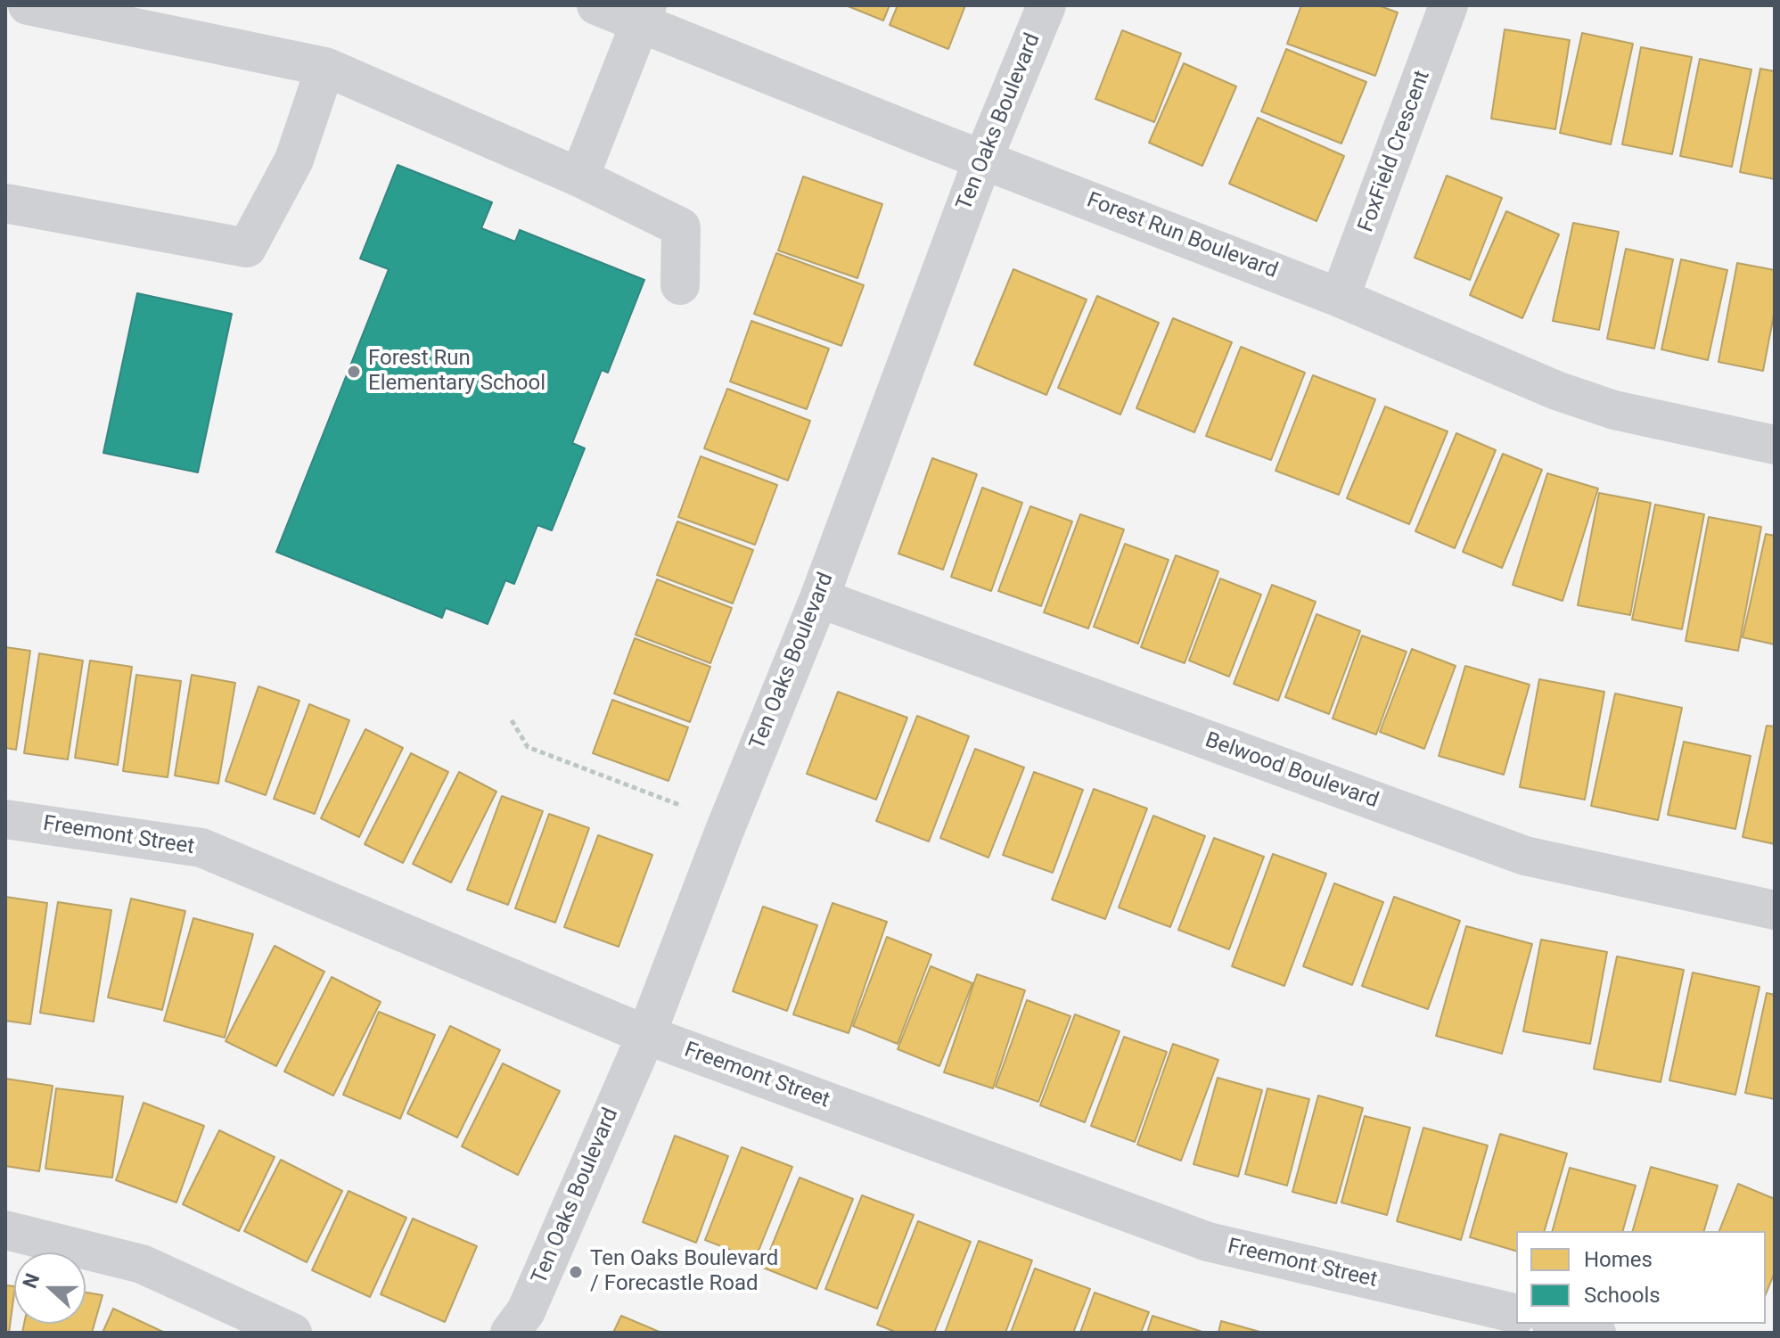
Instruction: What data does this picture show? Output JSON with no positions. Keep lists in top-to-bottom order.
{
  "streets": {
    "street": [
      "Ten Oaks Boulevard",
      "FoxField Crescent",
      "Forest Run Boulevard",
      "Belwood Boulevard",
      "Freemont Street"
    ]
  },
  "crossings": [
    ["Ten Oaks Boulevard", "Forest Run Boulevard"],
    ["Ten Oaks Boulevard", "Belwood Boulevard"],
    ["Ten Oaks Boulevard", "Freemont Street"],
    ["FoxField Crescent", "Forest Run Boulevard"]
  ],
  "places": ["Forest Run Elementary School", "Ten Oaks Boulevard / Forecastle Road"],
  "legend": ["Homes", "Schools"],
  "north": "left"
}
